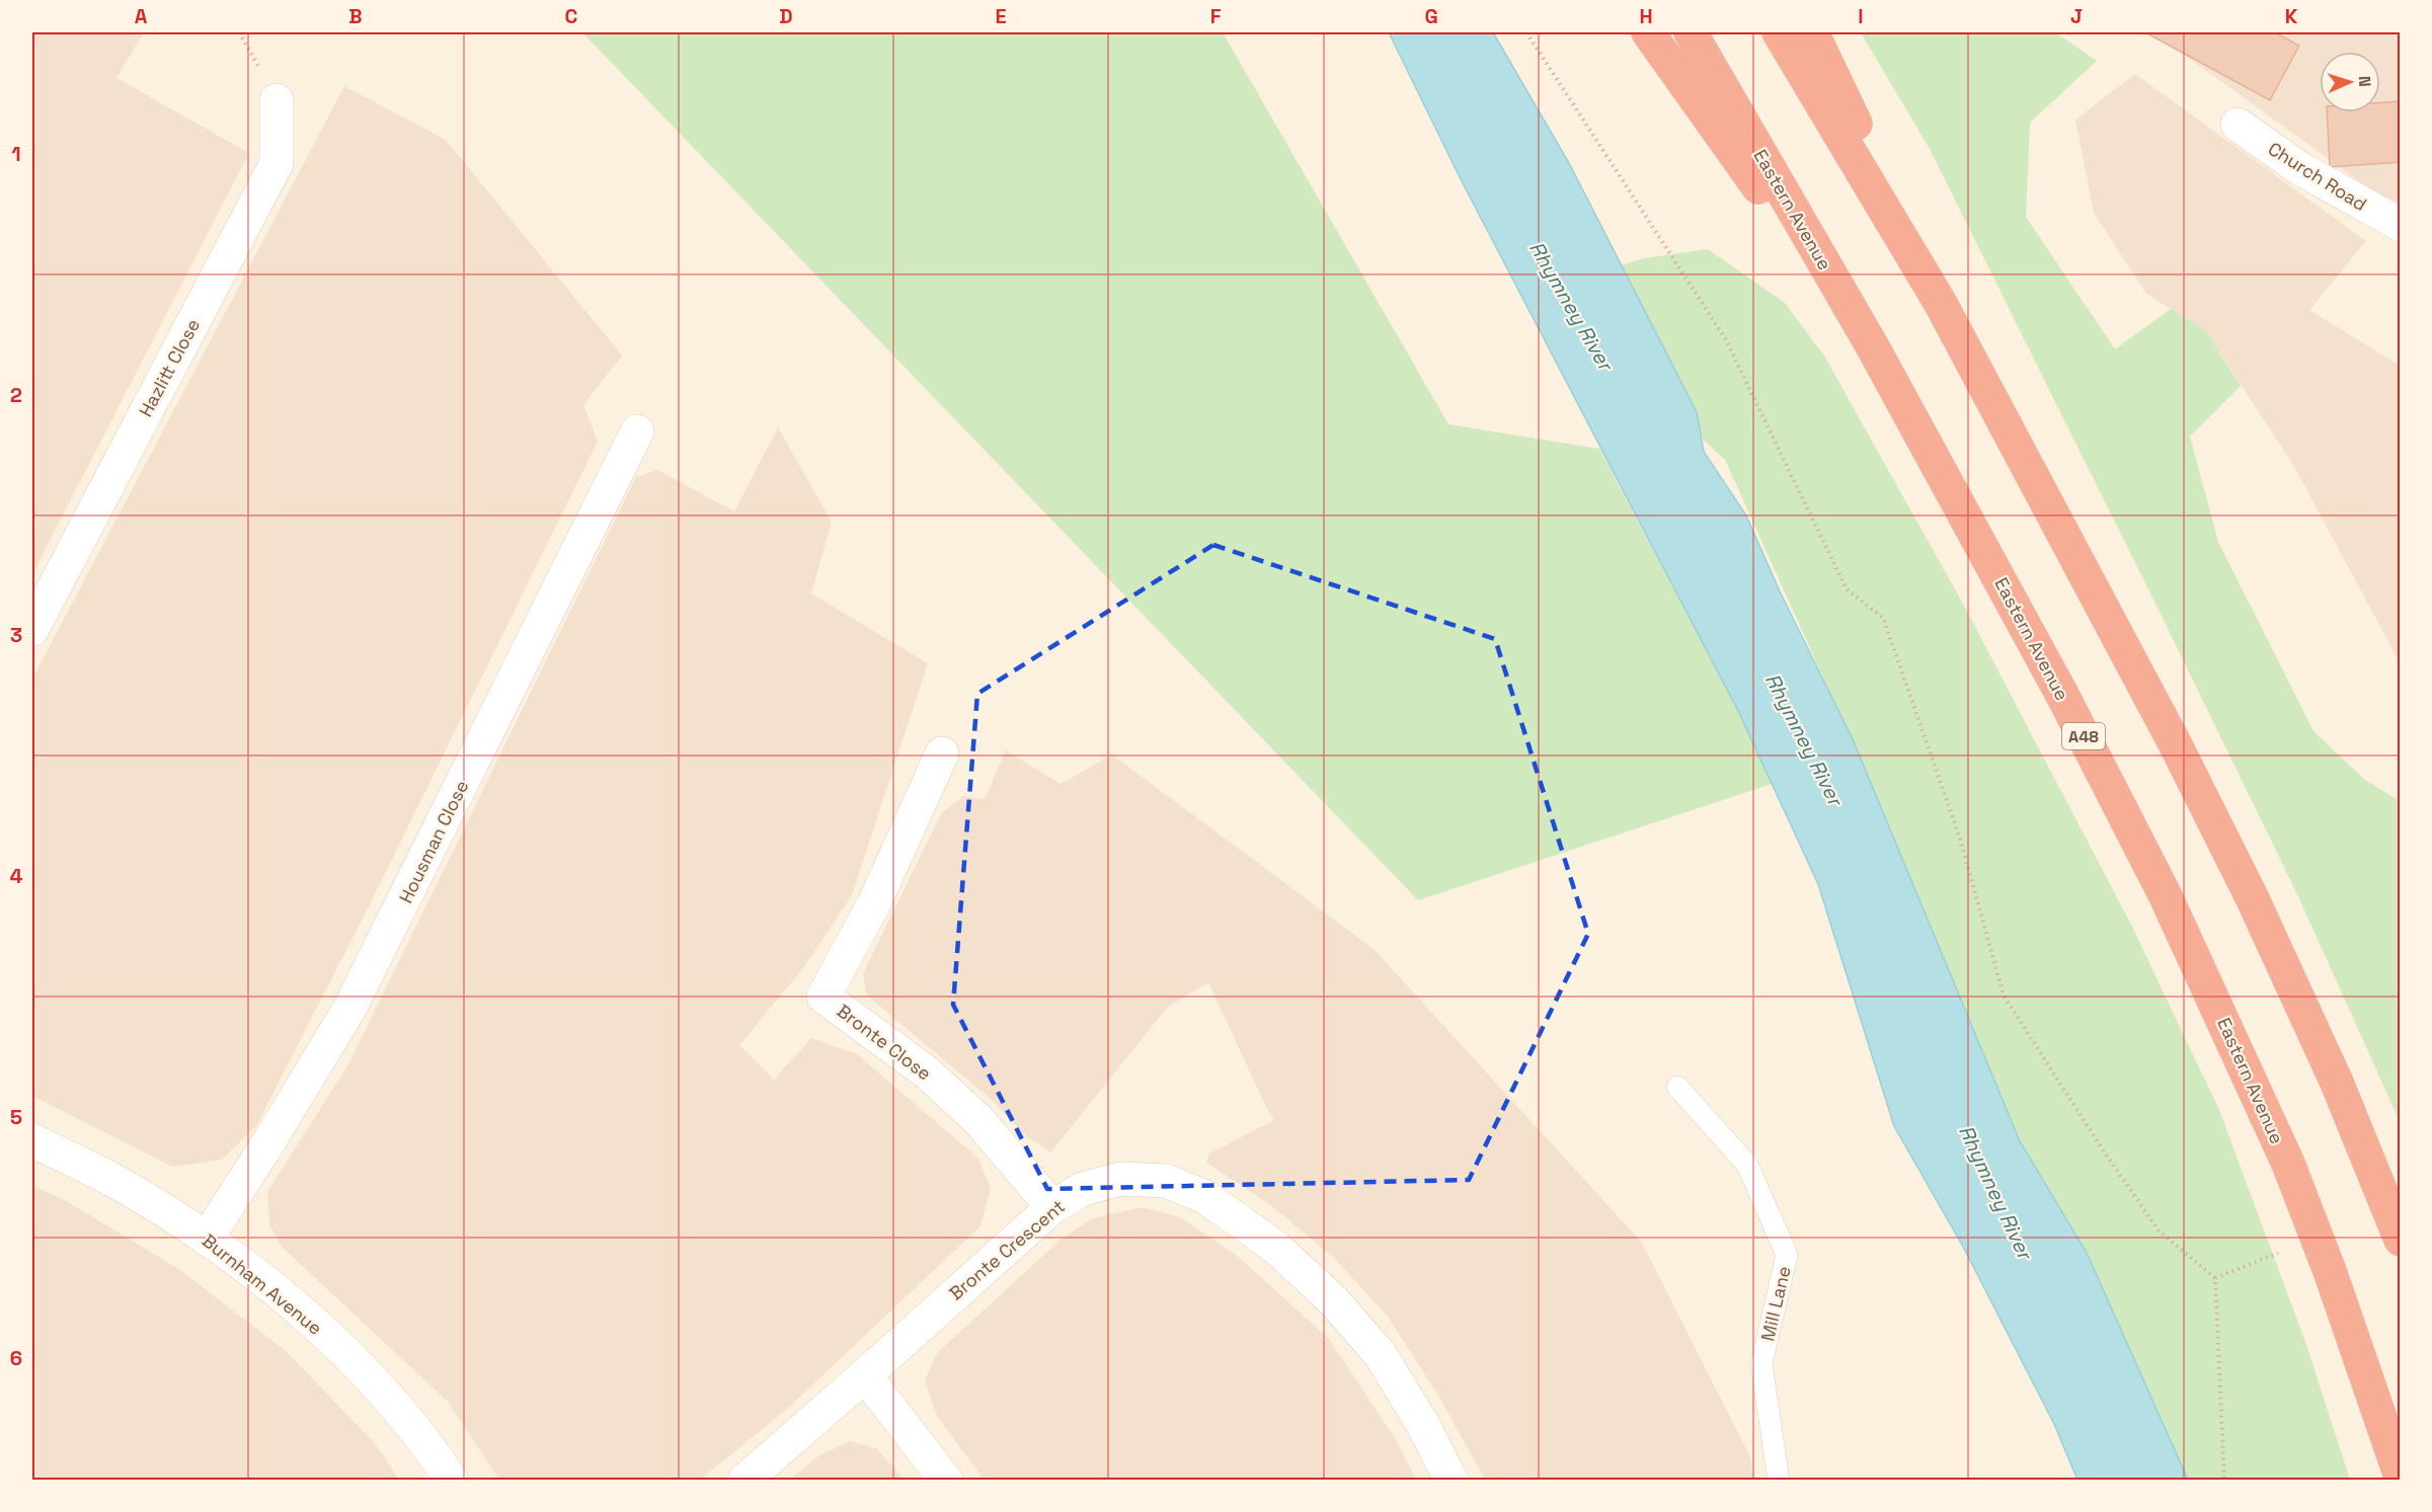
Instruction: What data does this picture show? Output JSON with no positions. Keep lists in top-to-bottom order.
{
  "streets": {
    "highway": ["Eastern Avenue", "A48"],
    "street": [
      "Church Road",
      "Hazlitt Close",
      "Housman Close",
      "Bronte Close",
      "Bronte Crescent",
      "Burnham Avenue"
    ],
    "lane": ["Mill Lane"]
  },
  "crossings": [
    ["Housman Close", "Burnham Avenue"],
    ["Bronte Close", "Bronte Crescent"]
  ],
  "water": ["Rhymney River"],
  "north": "right",
  "grid": {
    "columns": [
      "A",
      "B",
      "C",
      "D",
      "E",
      "F",
      "G",
      "H",
      "I",
      "J",
      "K"
    ],
    "rows": [
      "1",
      "2",
      "3",
      "4",
      "5",
      "6"
    ]
  }
}
